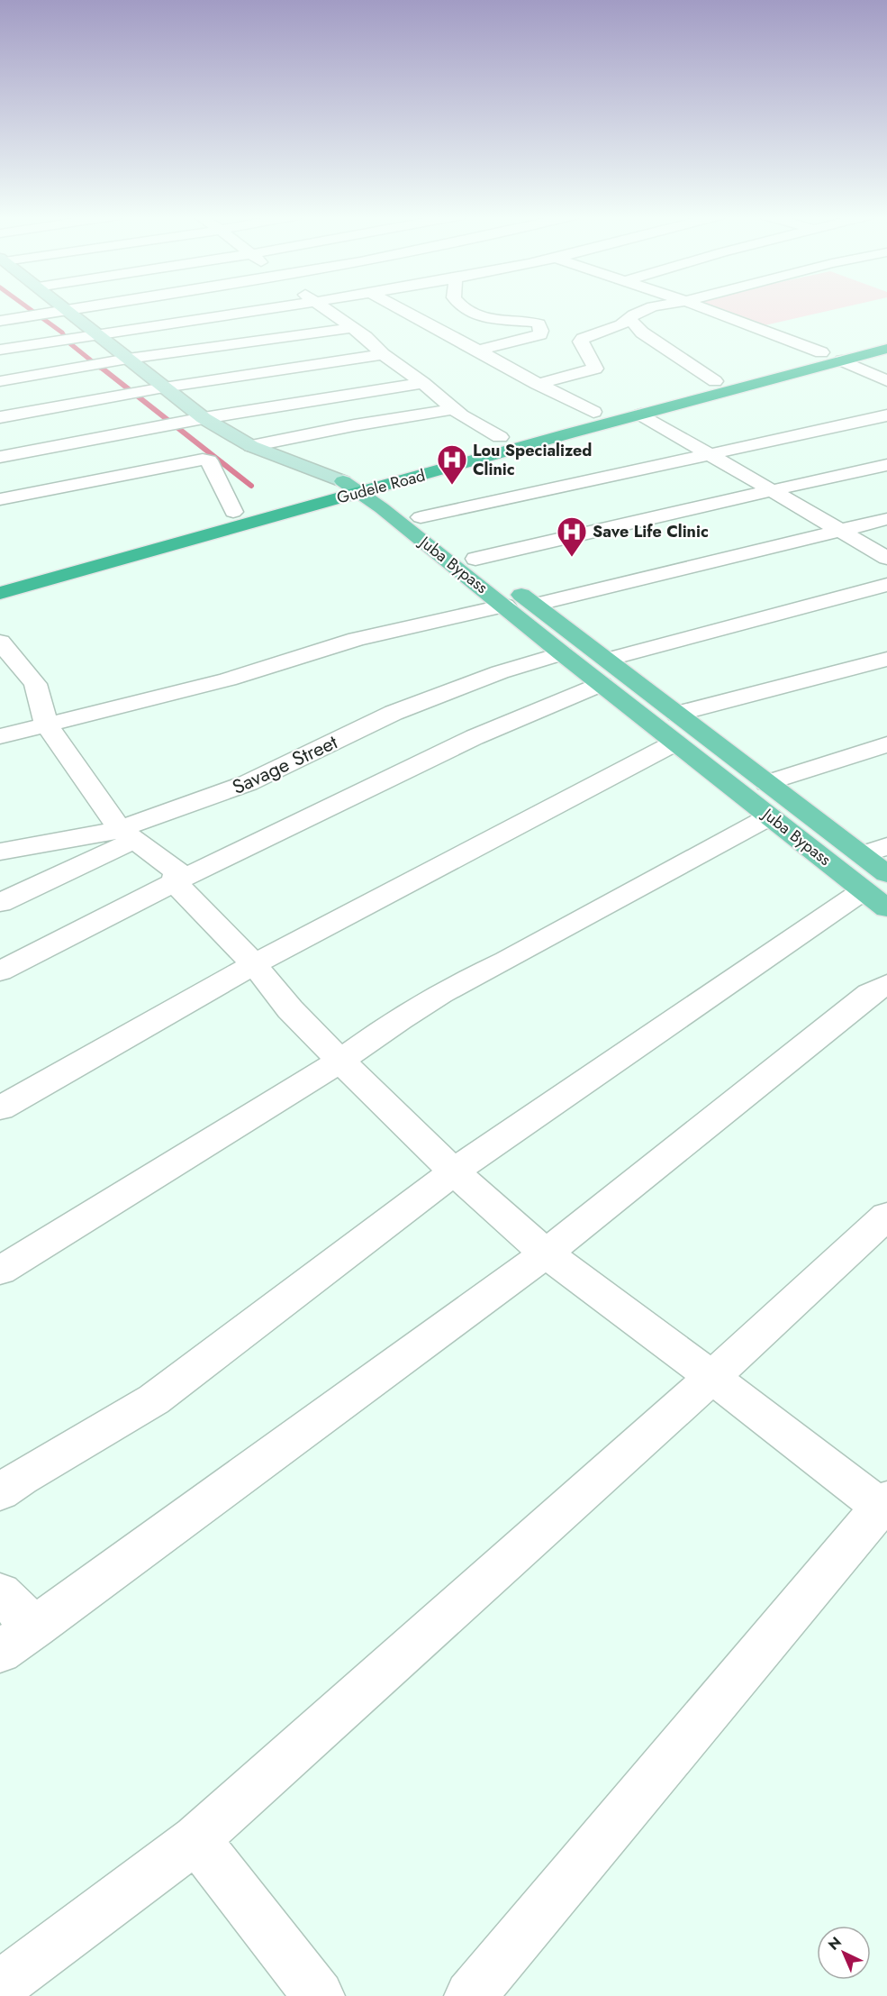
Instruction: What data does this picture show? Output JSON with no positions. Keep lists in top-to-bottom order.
{
  "streets": {
    "highway": ["Gudele Road"],
    "main road": ["Juba Bypass"],
    "street": ["Savage Street"]
  },
  "crossings": [
    ["Gudele Road", "Juba Bypass"],
    ["Juba Bypass", "Savage Street"]
  ],
  "places": {
    "hospital": ["Lou Specialized Clinic", "Save Life Clinic"]
  },
  "north": "top left"
}
